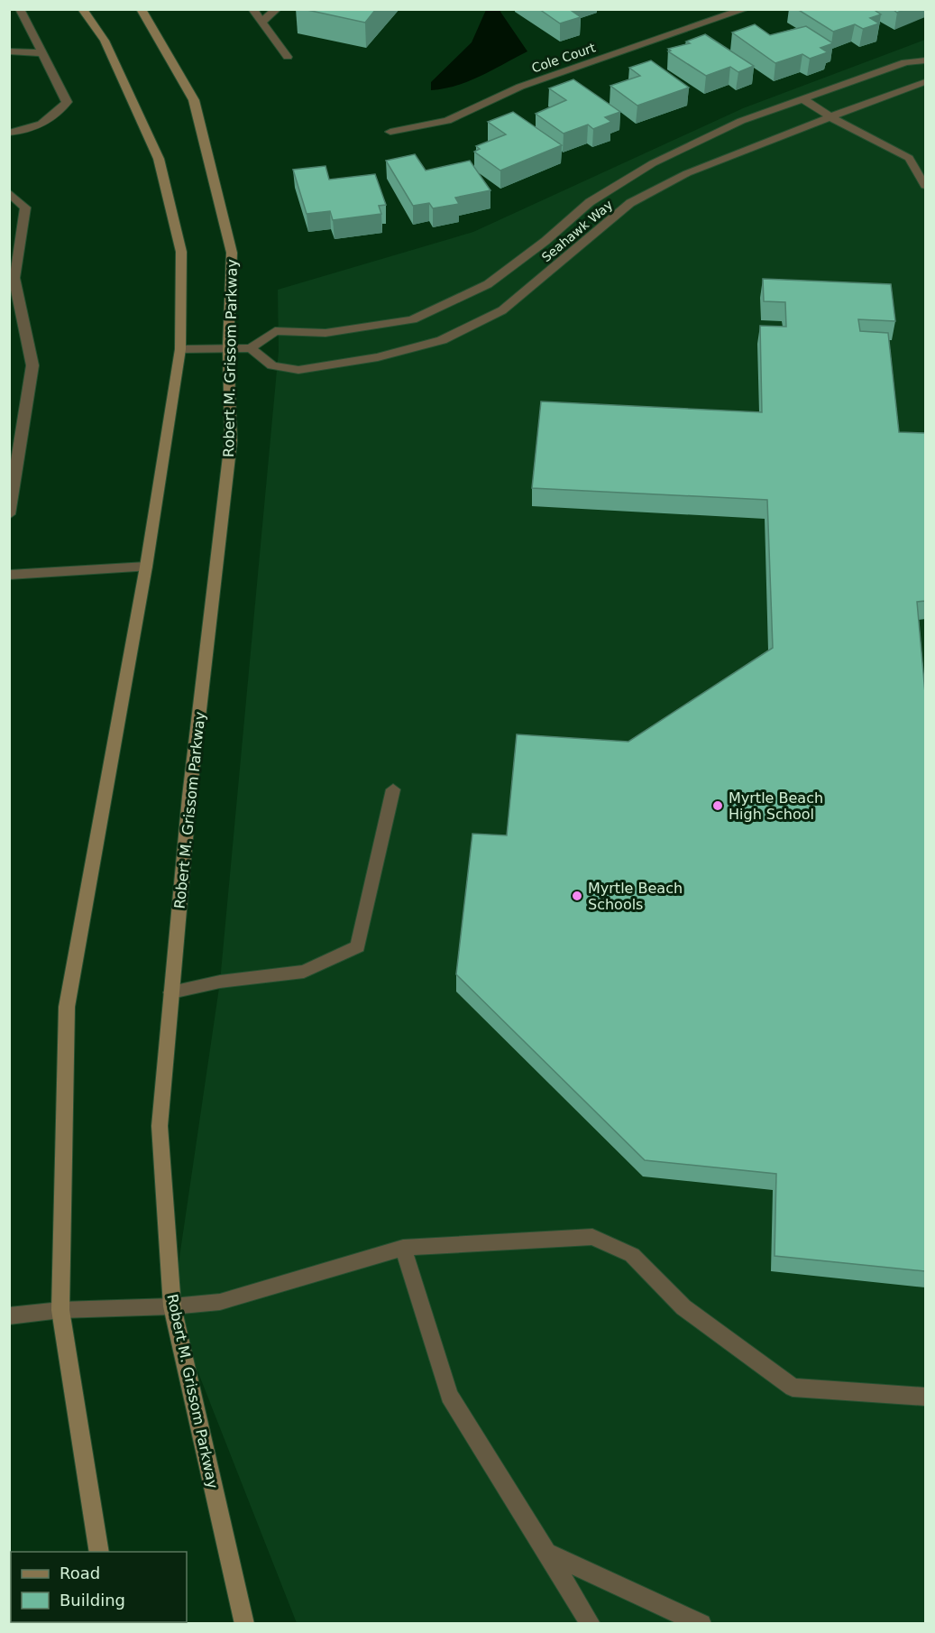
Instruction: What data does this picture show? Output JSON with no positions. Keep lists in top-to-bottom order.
{
  "streets": {
    "main road": ["Robert M. Grissom Parkway"],
    "street": ["Cole Court", "Seahawk Way"]
  },
  "places": ["Myrtle Beach High School", "Myrtle Beach Schools"],
  "legend": ["Road", "Building"]
}
